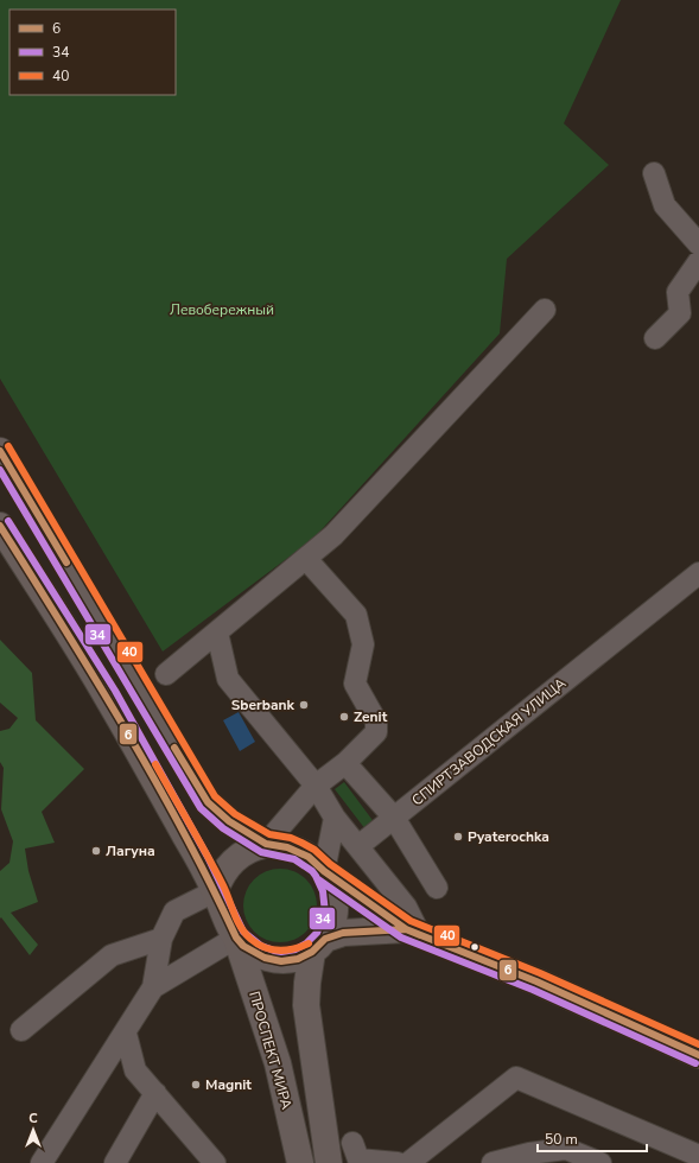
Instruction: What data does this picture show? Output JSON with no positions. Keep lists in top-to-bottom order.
{
  "streets": {
    "main road": ["ПРОСПЕКТ МИРА"],
    "street": ["СПИРТЗАВОДСКАЯ УЛИЦА"]
  },
  "parks": ["Левобережный"],
  "places": [
    "Sberbank",
    "Zenit",
    "Pyaterochka",
    "Лагуна",
    "Magnit"
  ],
  "lines": ["transit line 40", "transit line 6", "transit line 34"],
  "legend": ["6", "34", "40"],
  "scale_bar": "50 m",
  "north": "top"
}
